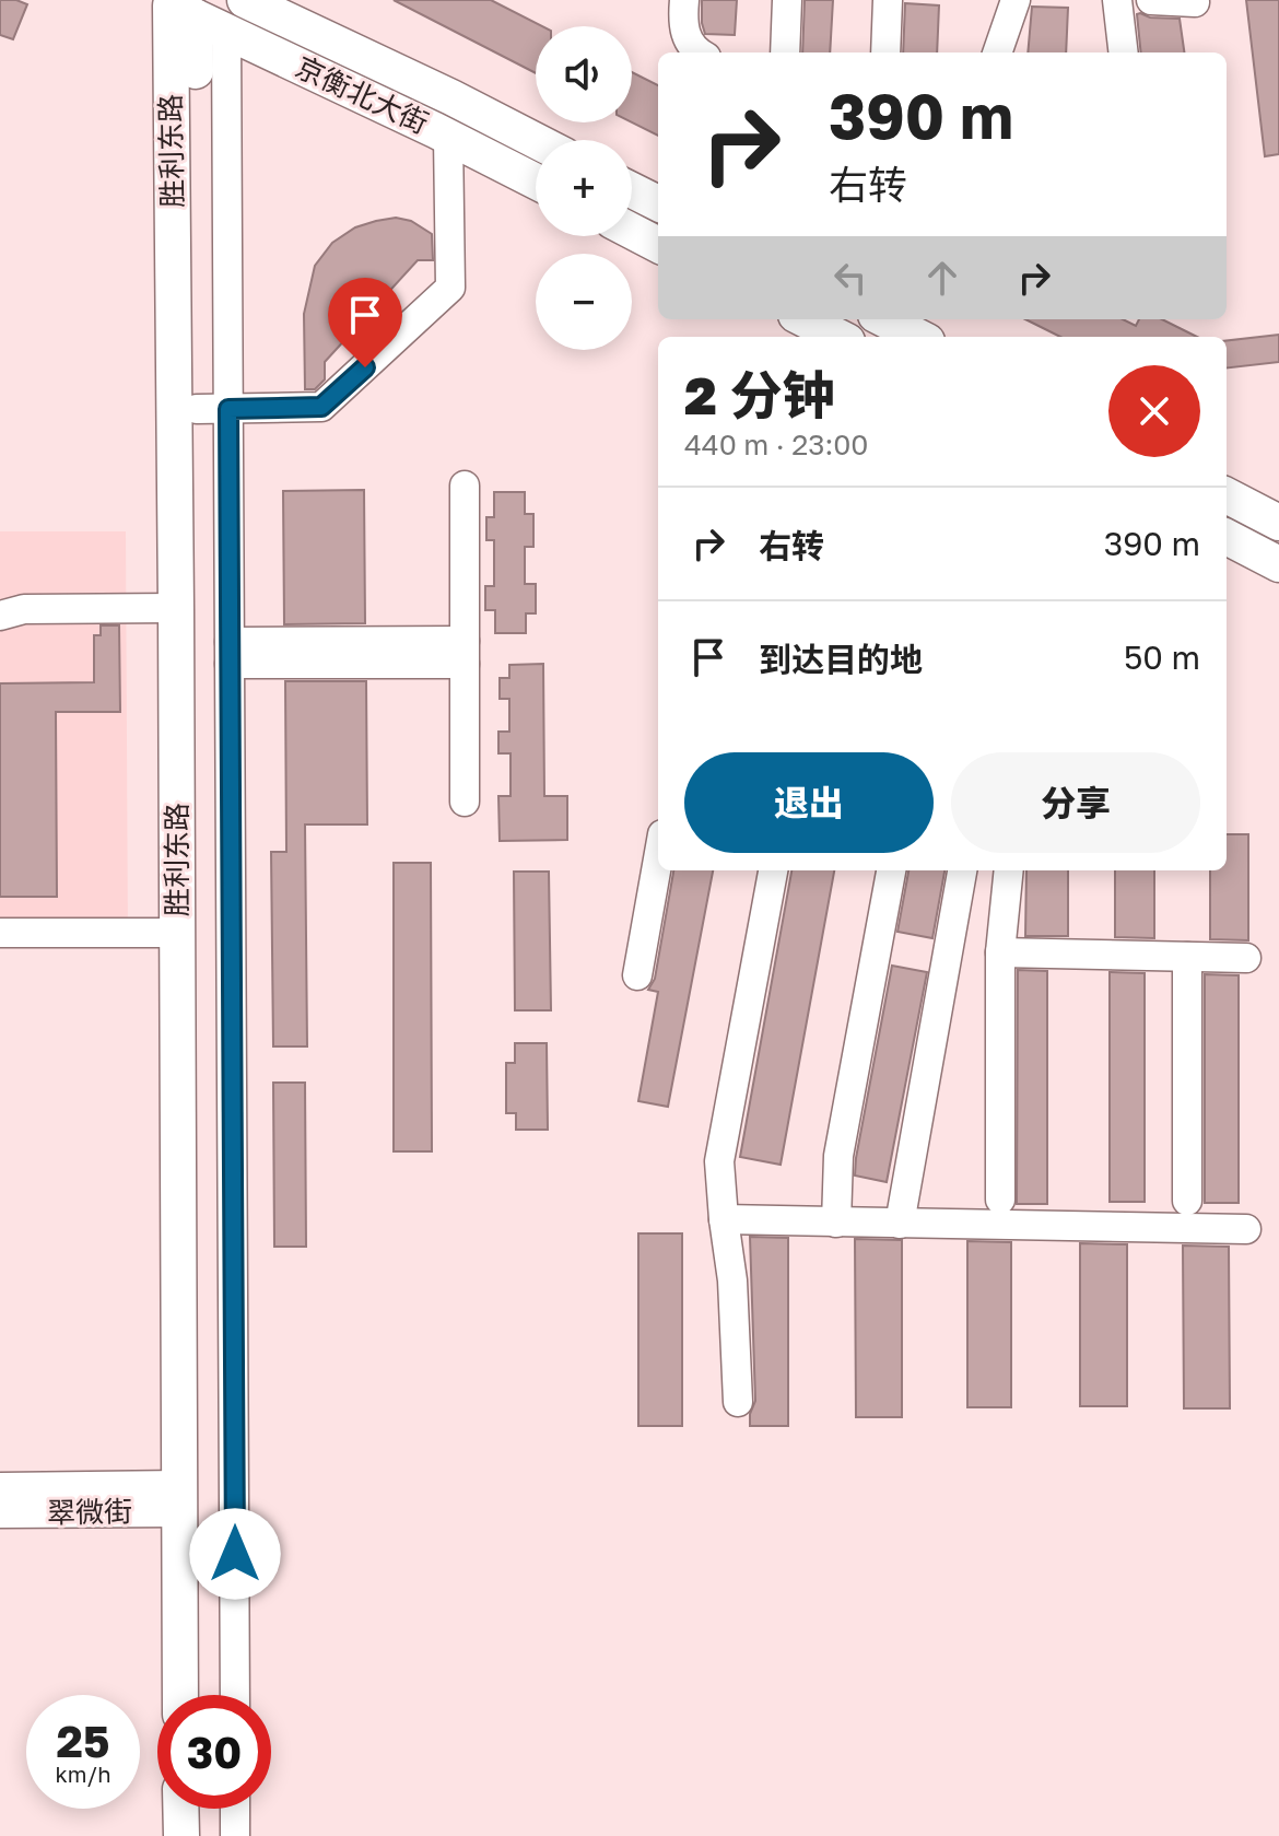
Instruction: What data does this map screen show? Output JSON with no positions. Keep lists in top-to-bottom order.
{
  "streets": {
    "main road": ["京衡北大街", "胜利东路"],
    "street": ["翠微街"]
  },
  "crossings": [
    ["京衡北大街", "胜利东路"],
    ["胜利东路", "翠微街"]
  ],
  "page": {
    "map_buttons": ["+", "−"],
    "turn": ["390 m", "右转"],
    "heading": ["2 分钟", "440 m · 23:00"],
    "list": [
      {
        "name": "右转",
        "value": "390 m"
      },
      {
        "name": "到达目的地",
        "value": "50 m"
      }
    ],
    "buttons": ["退出", "分享"],
    "speed": "25 km/h",
    "limit": "30"
  }
}
